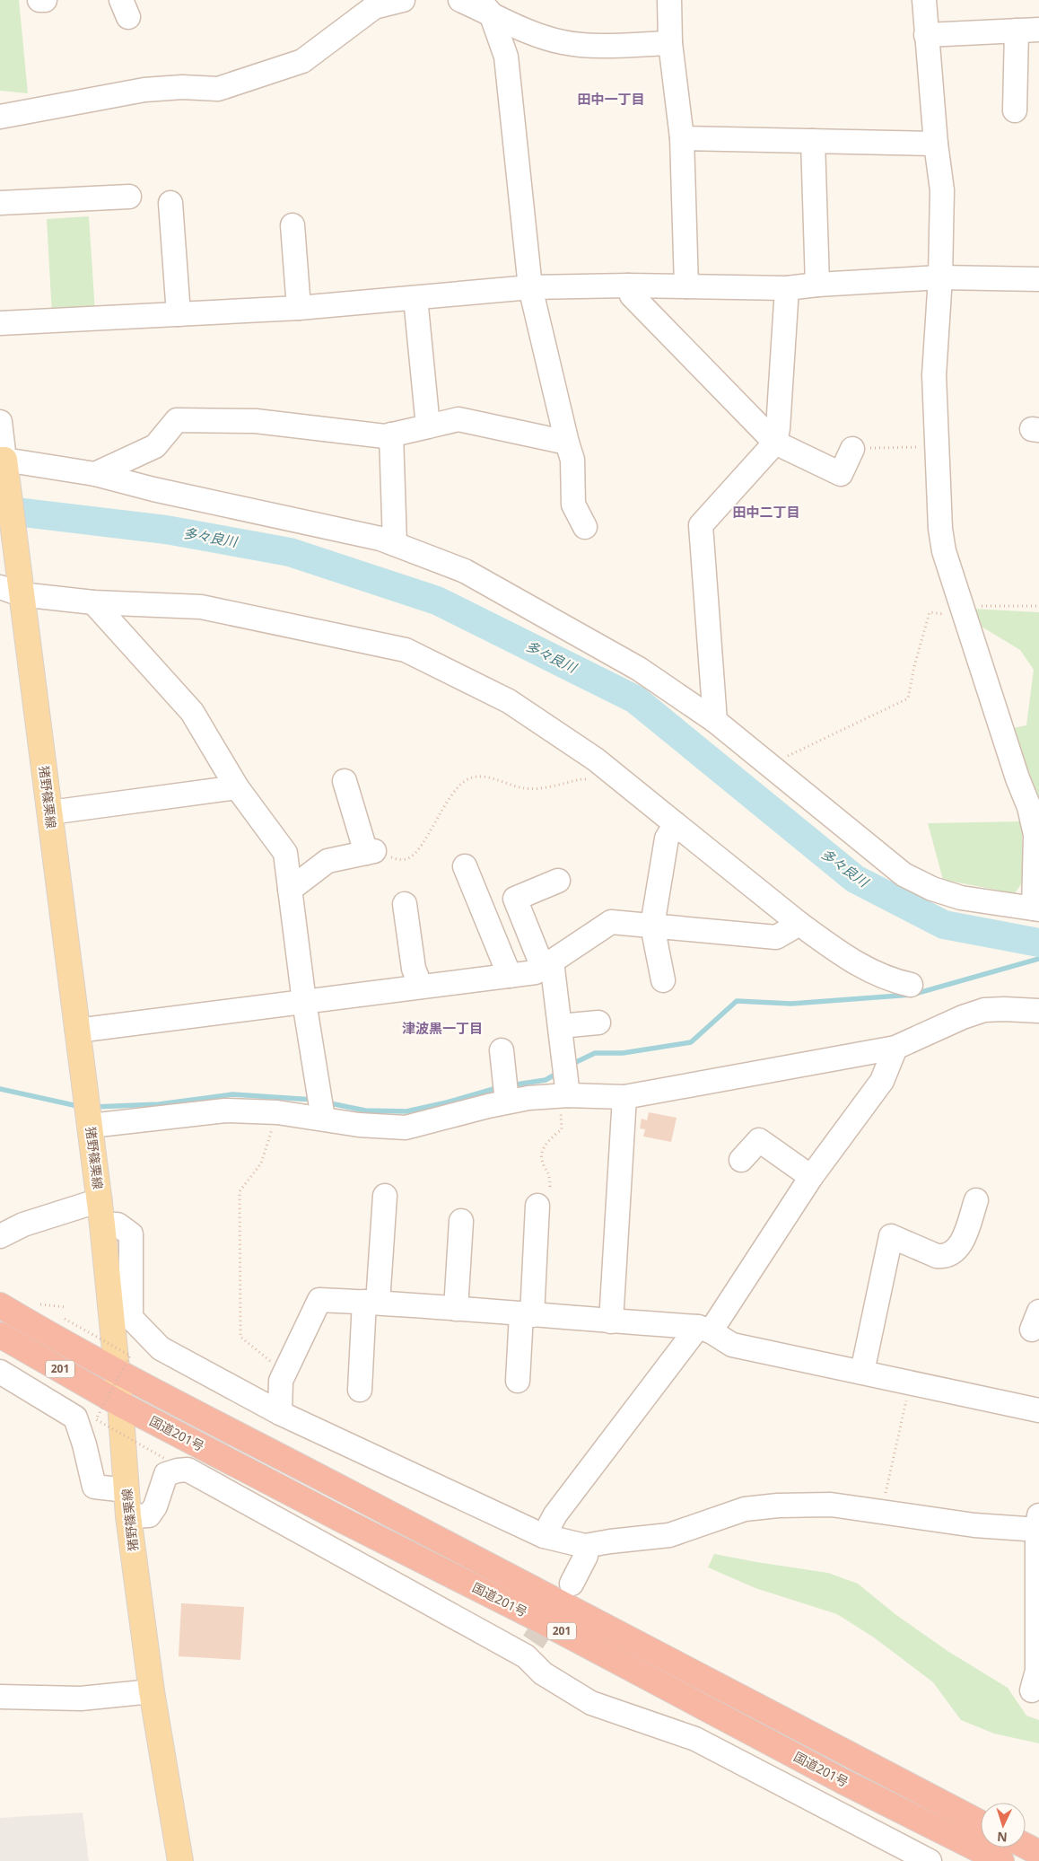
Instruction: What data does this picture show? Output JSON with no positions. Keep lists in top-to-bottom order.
{
  "streets": {
    "highway": ["201", "国道201号"],
    "main road": ["猪野篠栗線"]
  },
  "crossings": [
    ["猪野篠栗線", "国道201号"]
  ],
  "districts": ["田中一丁目", "田中二丁目", "津波黒一丁目"],
  "water": ["多々良川"],
  "north": "bottom"
}
